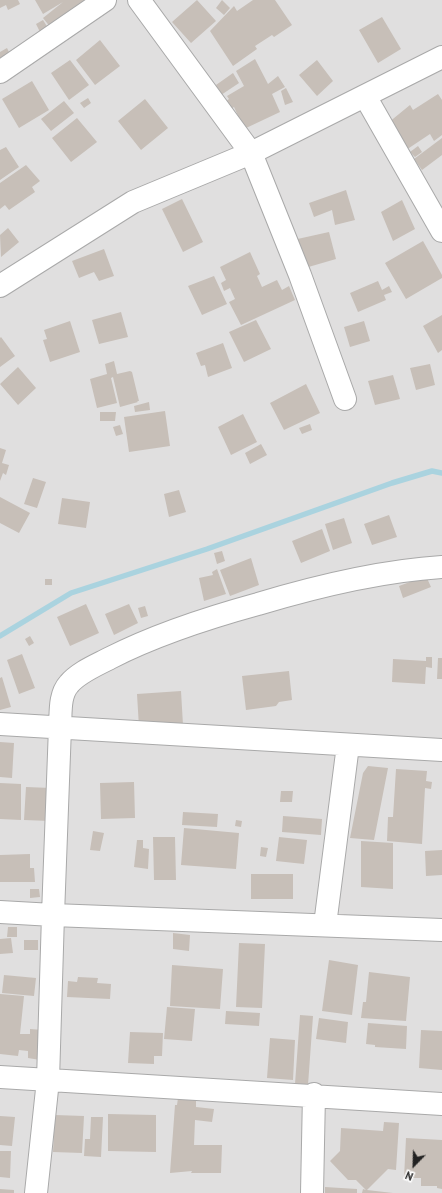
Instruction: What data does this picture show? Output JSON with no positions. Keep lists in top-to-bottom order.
{
  "north": "bottom left"
}
